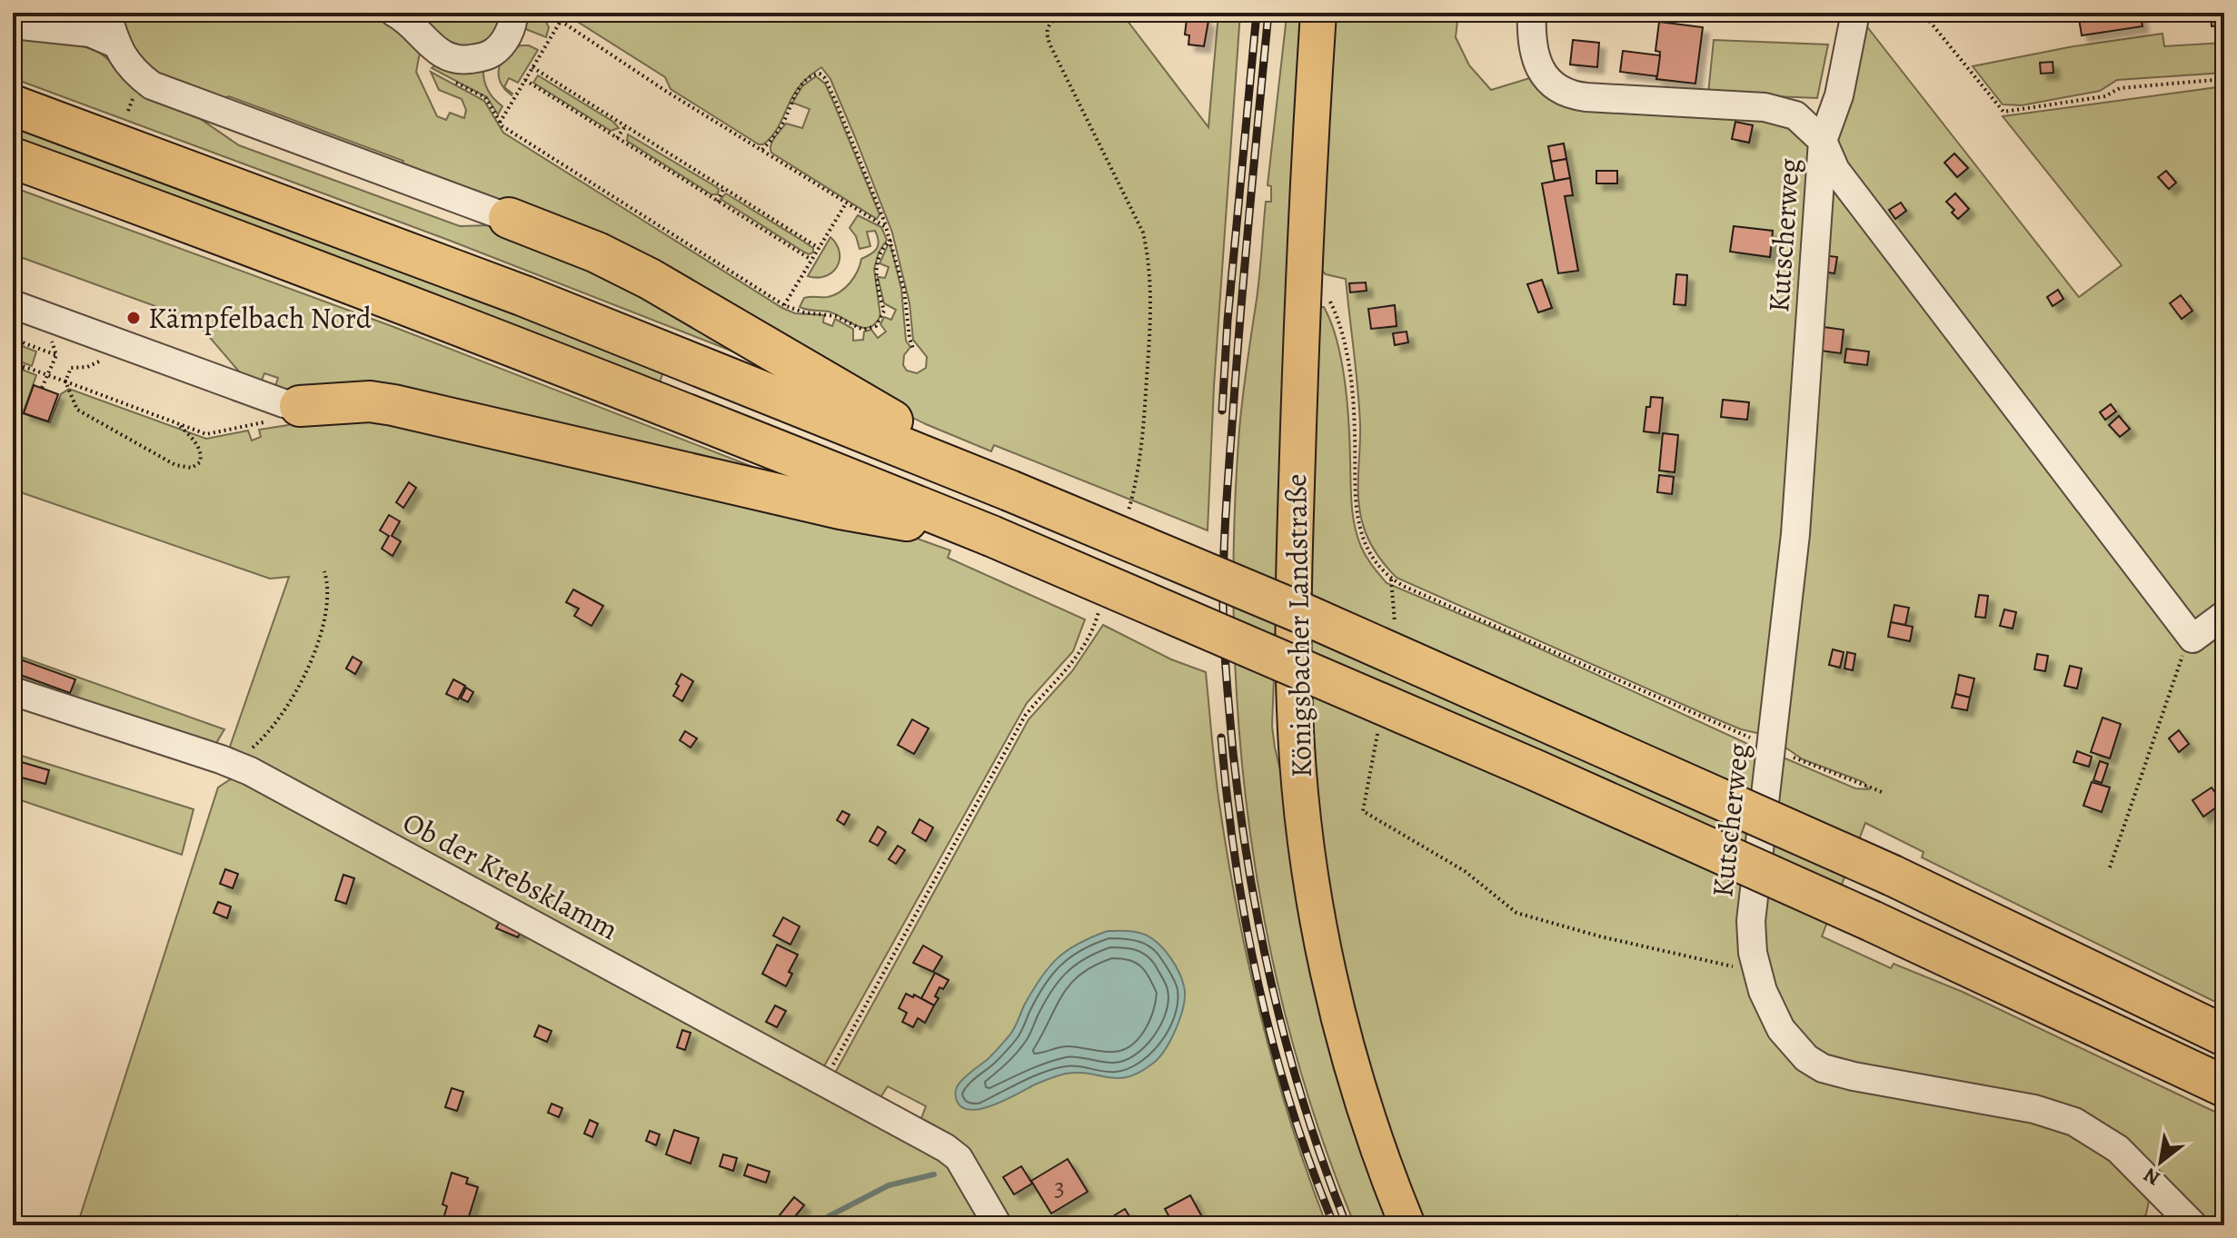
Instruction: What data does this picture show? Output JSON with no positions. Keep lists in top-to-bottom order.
{
  "streets": {
    "main road": ["Königsbacher Landstraße"],
    "lane": ["Kutscherweg", "Ob der Krebsklamm"]
  },
  "places": ["Kämpfelbach Nord"],
  "house_numbers": ["3"],
  "north": "bottom left"
}
